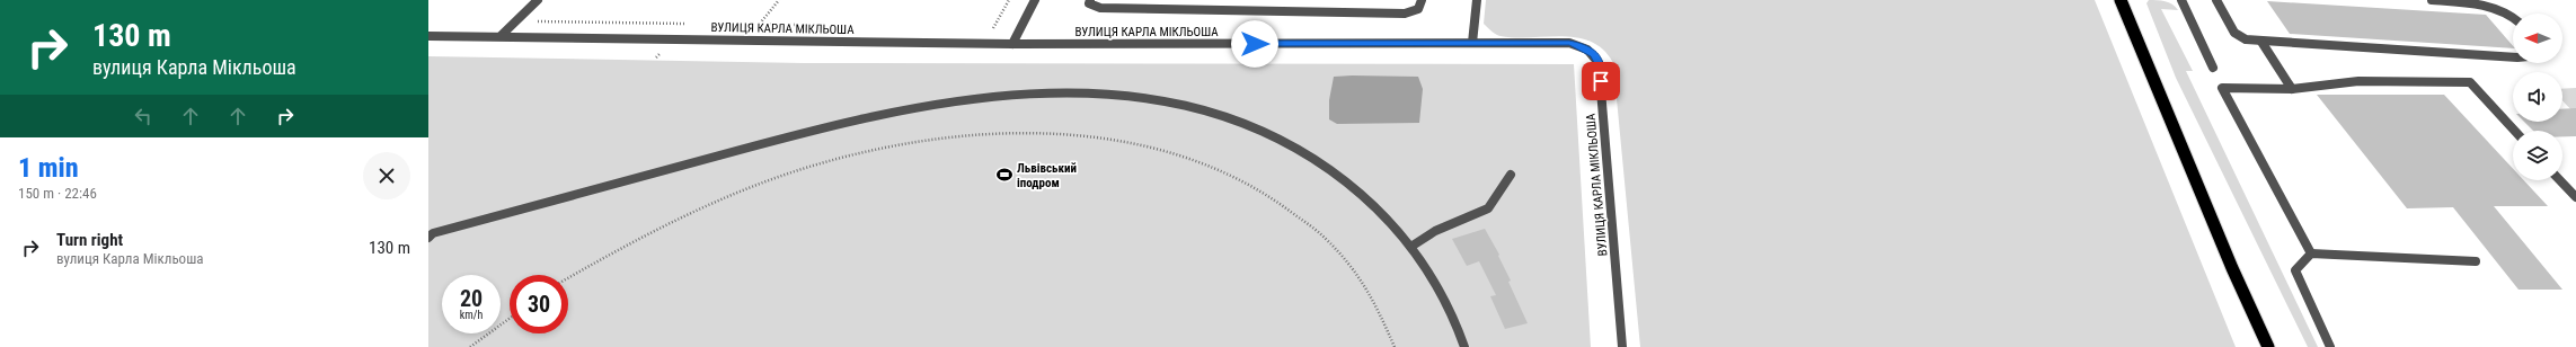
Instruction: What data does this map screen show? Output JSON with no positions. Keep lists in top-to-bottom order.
{
  "streets": {
    "street": ["ВУЛИЦЯ КАРЛА МІКЛЬОША"]
  },
  "places": {
    "sports": ["Львівський іподром"]
  },
  "north": "left",
  "page": {
    "turn": ["130 m", "вулиця Карла Мікльоша"],
    "heading": ["1 min", "150 m · 22:46"],
    "list": [
      {
        "name": "Turn right",
        "note": "вулиця Карла Мікльоша",
        "value": "130 m"
      }
    ],
    "speed": "20 km/h",
    "limit": "30"
  }
}
